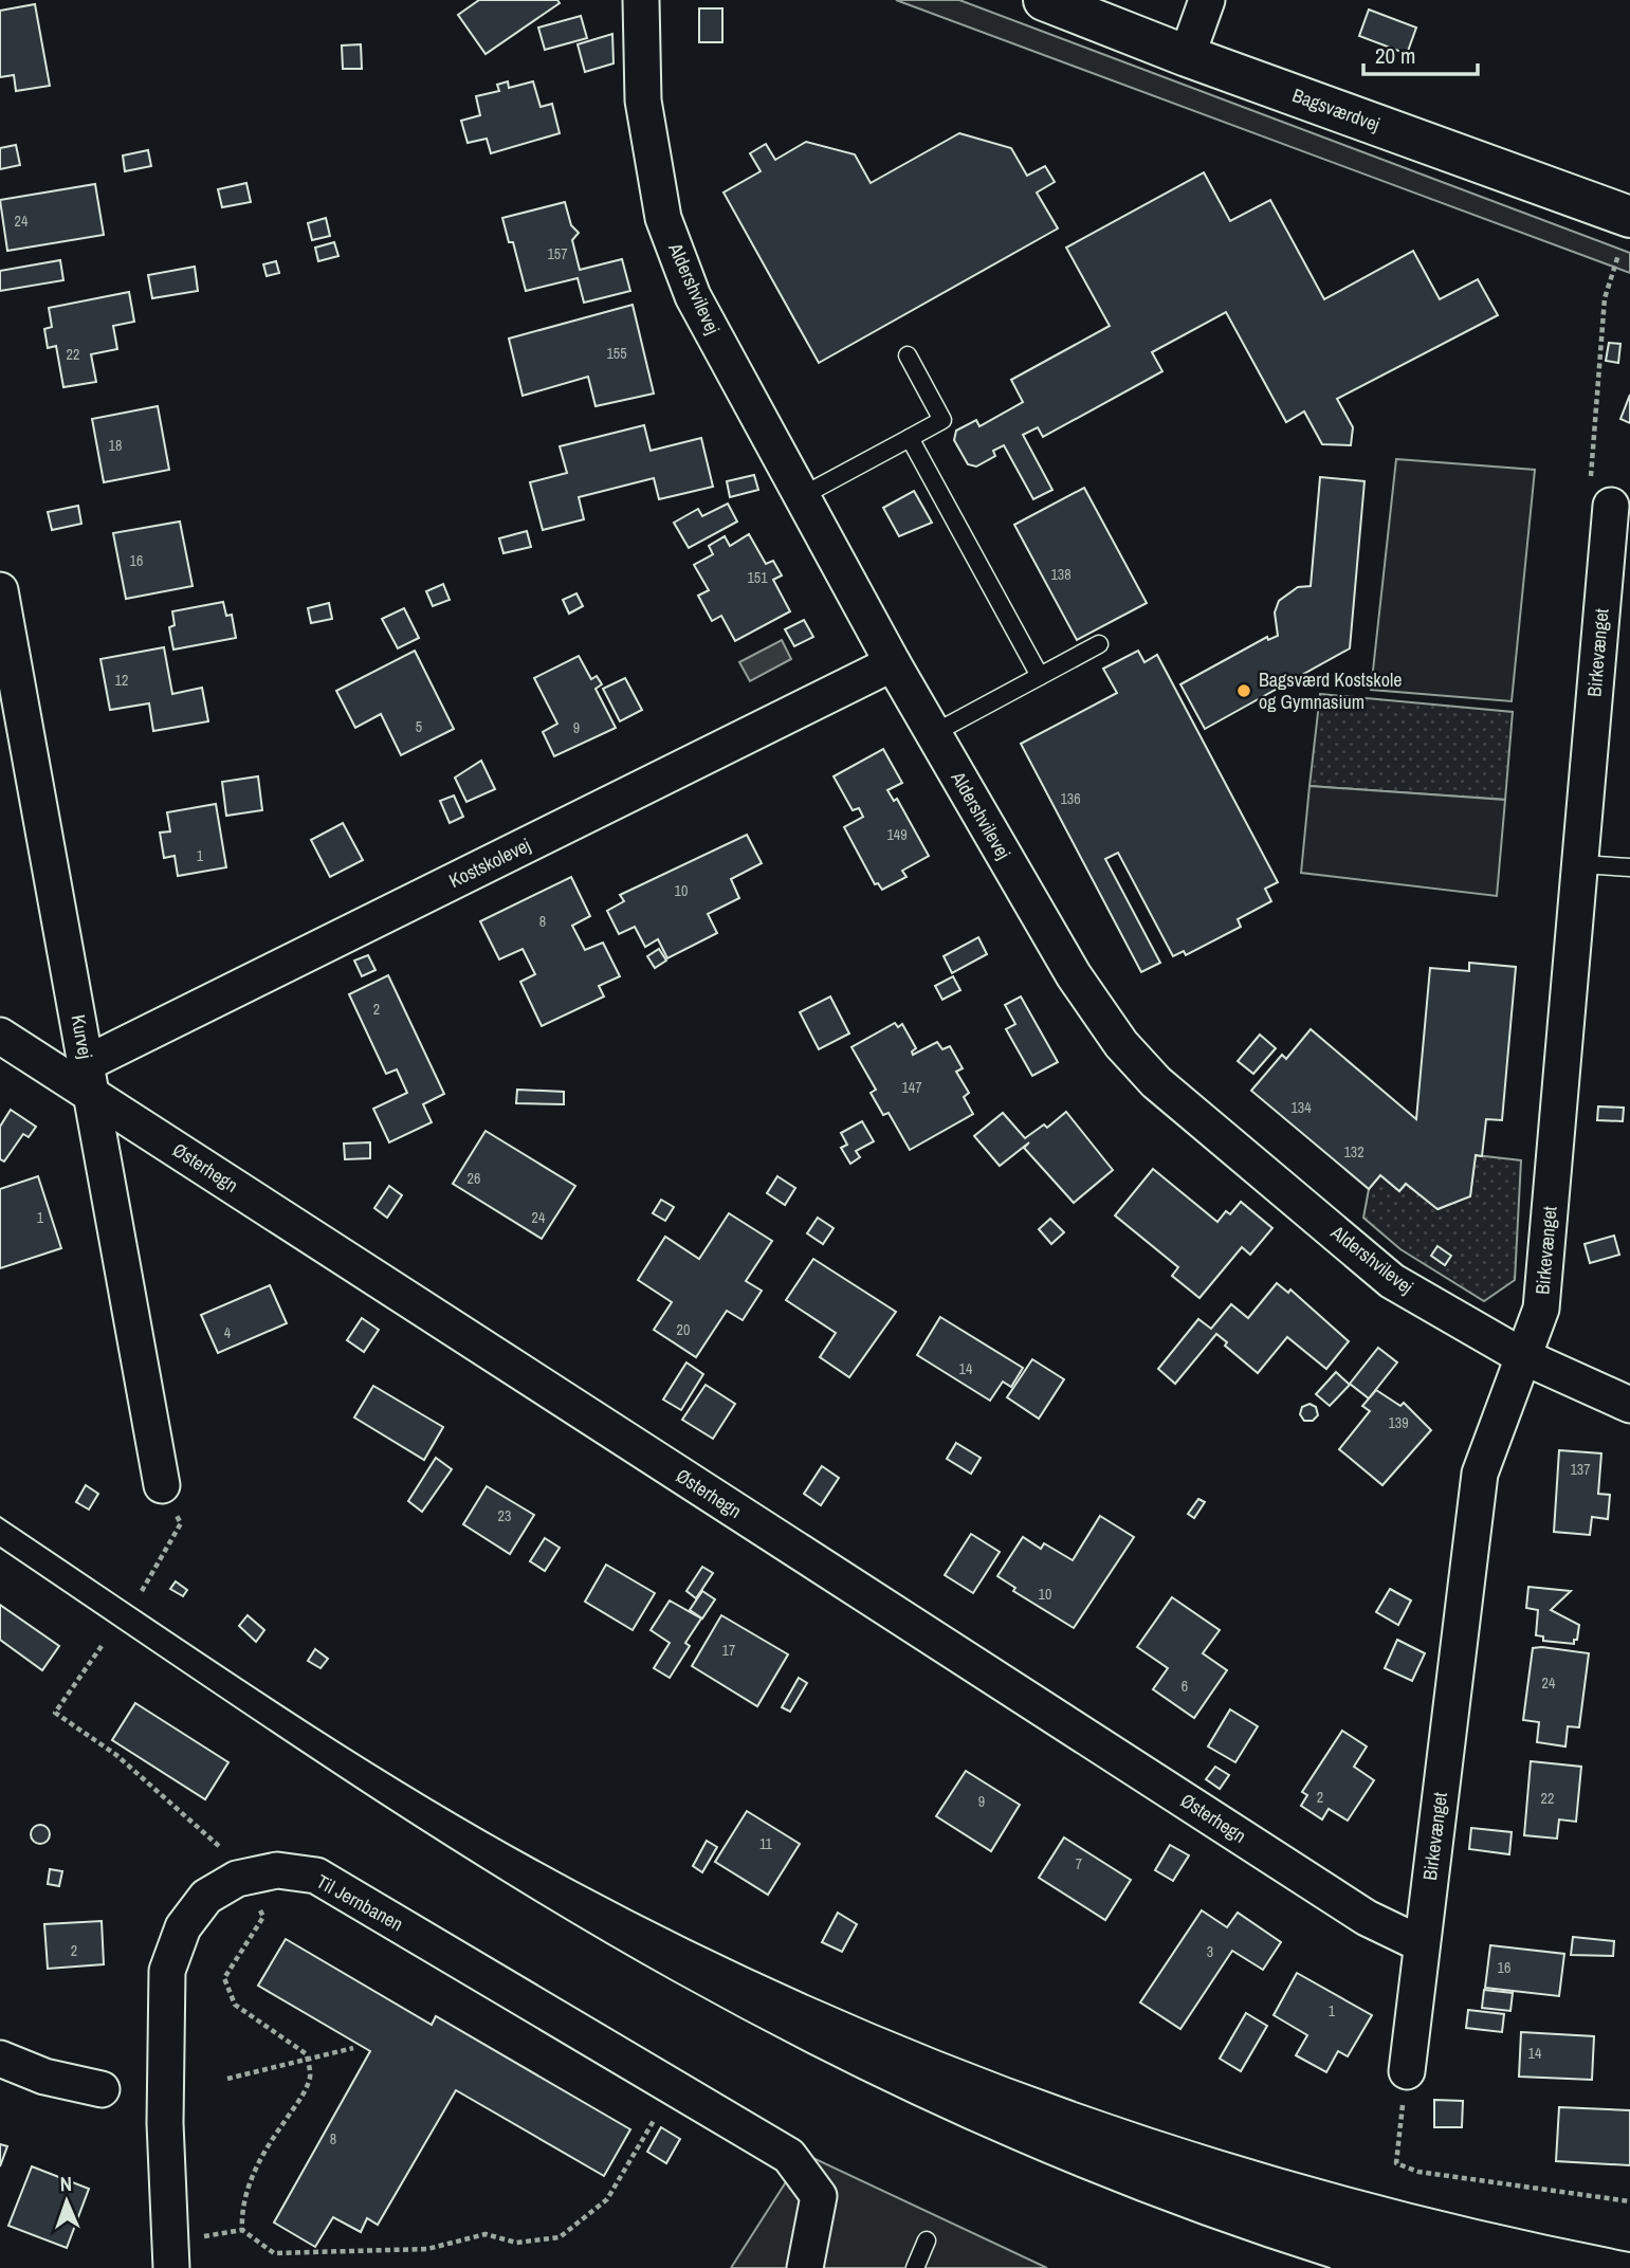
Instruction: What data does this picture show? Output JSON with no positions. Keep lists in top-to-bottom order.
{
  "streets": {
    "main road": ["Bagsværdvej"],
    "street": [
      "Aldershvilevej",
      "Birkevænget",
      "Kostskolevej",
      "Kurvej",
      "Østerhegn",
      "Til Jernbanen"
    ]
  },
  "crossings": [
    ["Aldershvilevej", "Birkevænget"],
    ["Aldershvilevej", "Kostskolevej"],
    ["Birkevænget", "Østerhegn"],
    ["Kostskolevej", "Kurvej"],
    ["Kostskolevej", "Østerhegn"],
    ["Kurvej", "Østerhegn"]
  ],
  "places": ["Bagsværd Kostskole og Gymnasium"],
  "house_numbers": [
    "24",
    "157",
    "155",
    "22",
    "18",
    "16",
    "138",
    "151",
    "12",
    "5",
    "9",
    "136",
    "149",
    "1",
    "10",
    "8",
    "2",
    "147",
    "134",
    "132",
    "26",
    "1",
    "24",
    "20",
    "4",
    "14",
    "139",
    "137",
    "23",
    "10",
    "17",
    "24",
    "6",
    "2",
    "22",
    "9",
    "11",
    "7",
    "2",
    "3",
    "16",
    "1",
    "14",
    "8"
  ],
  "scale_bar": "20 m",
  "north": "top"
}
